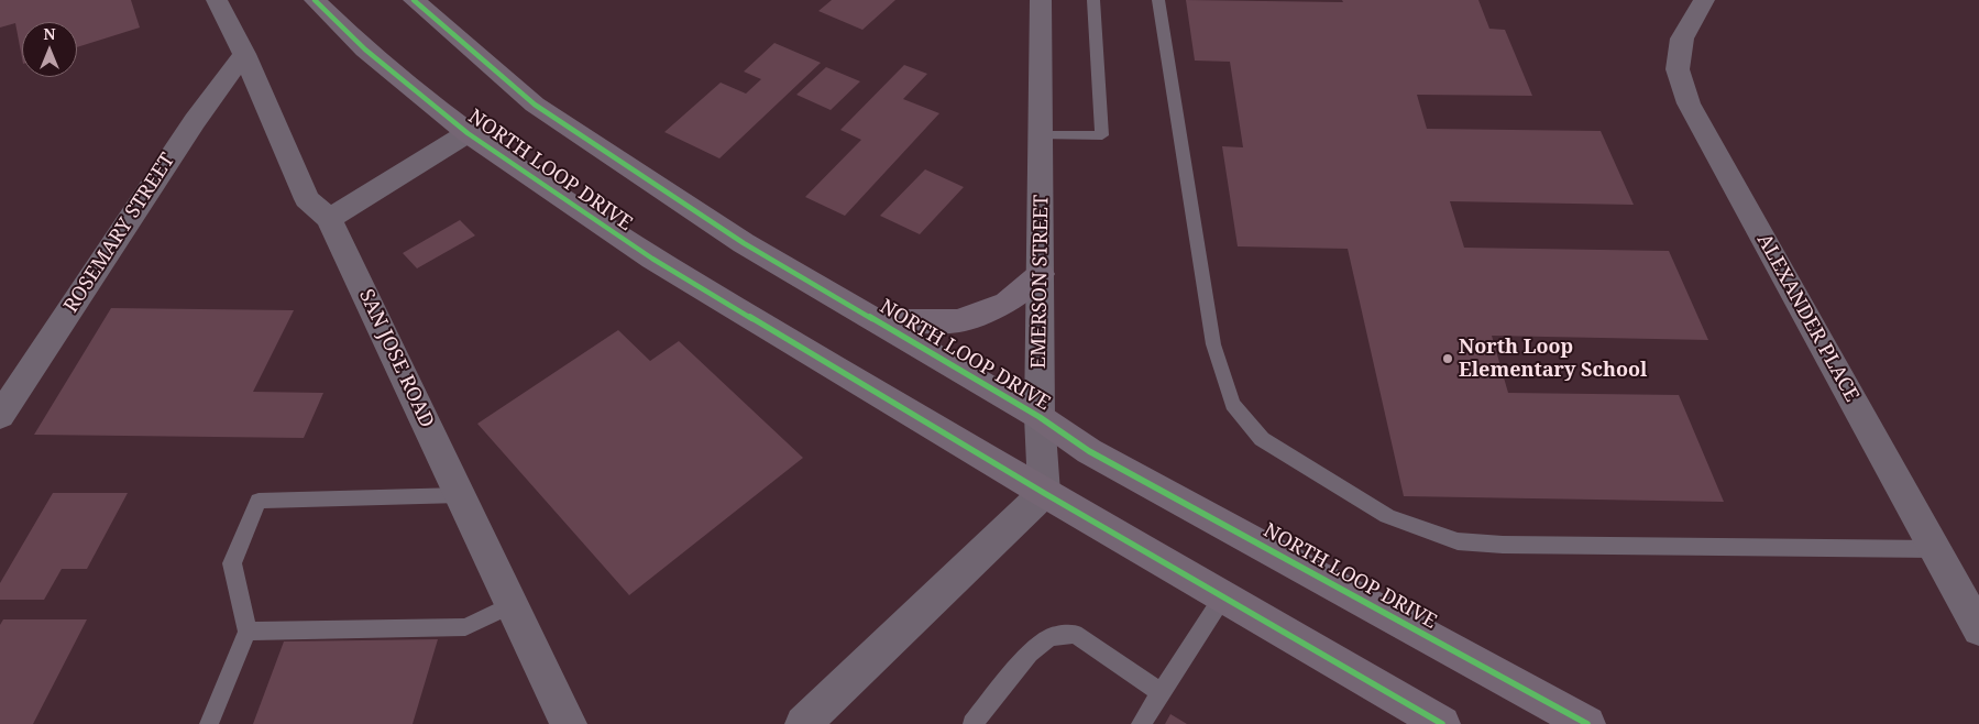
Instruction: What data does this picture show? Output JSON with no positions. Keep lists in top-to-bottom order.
{
  "streets": {
    "main road": ["NORTH LOOP DRIVE"],
    "street": [
      "ROSEMARY STREET",
      "EMERSON STREET",
      "ALEXANDER PLACE",
      "SAN JOSE ROAD"
    ]
  },
  "crossings": [
    ["NORTH LOOP DRIVE", "EMERSON STREET"],
    ["ROSEMARY STREET", "SAN JOSE ROAD"]
  ],
  "places": ["North Loop Elementary School"],
  "north": "top"
}
